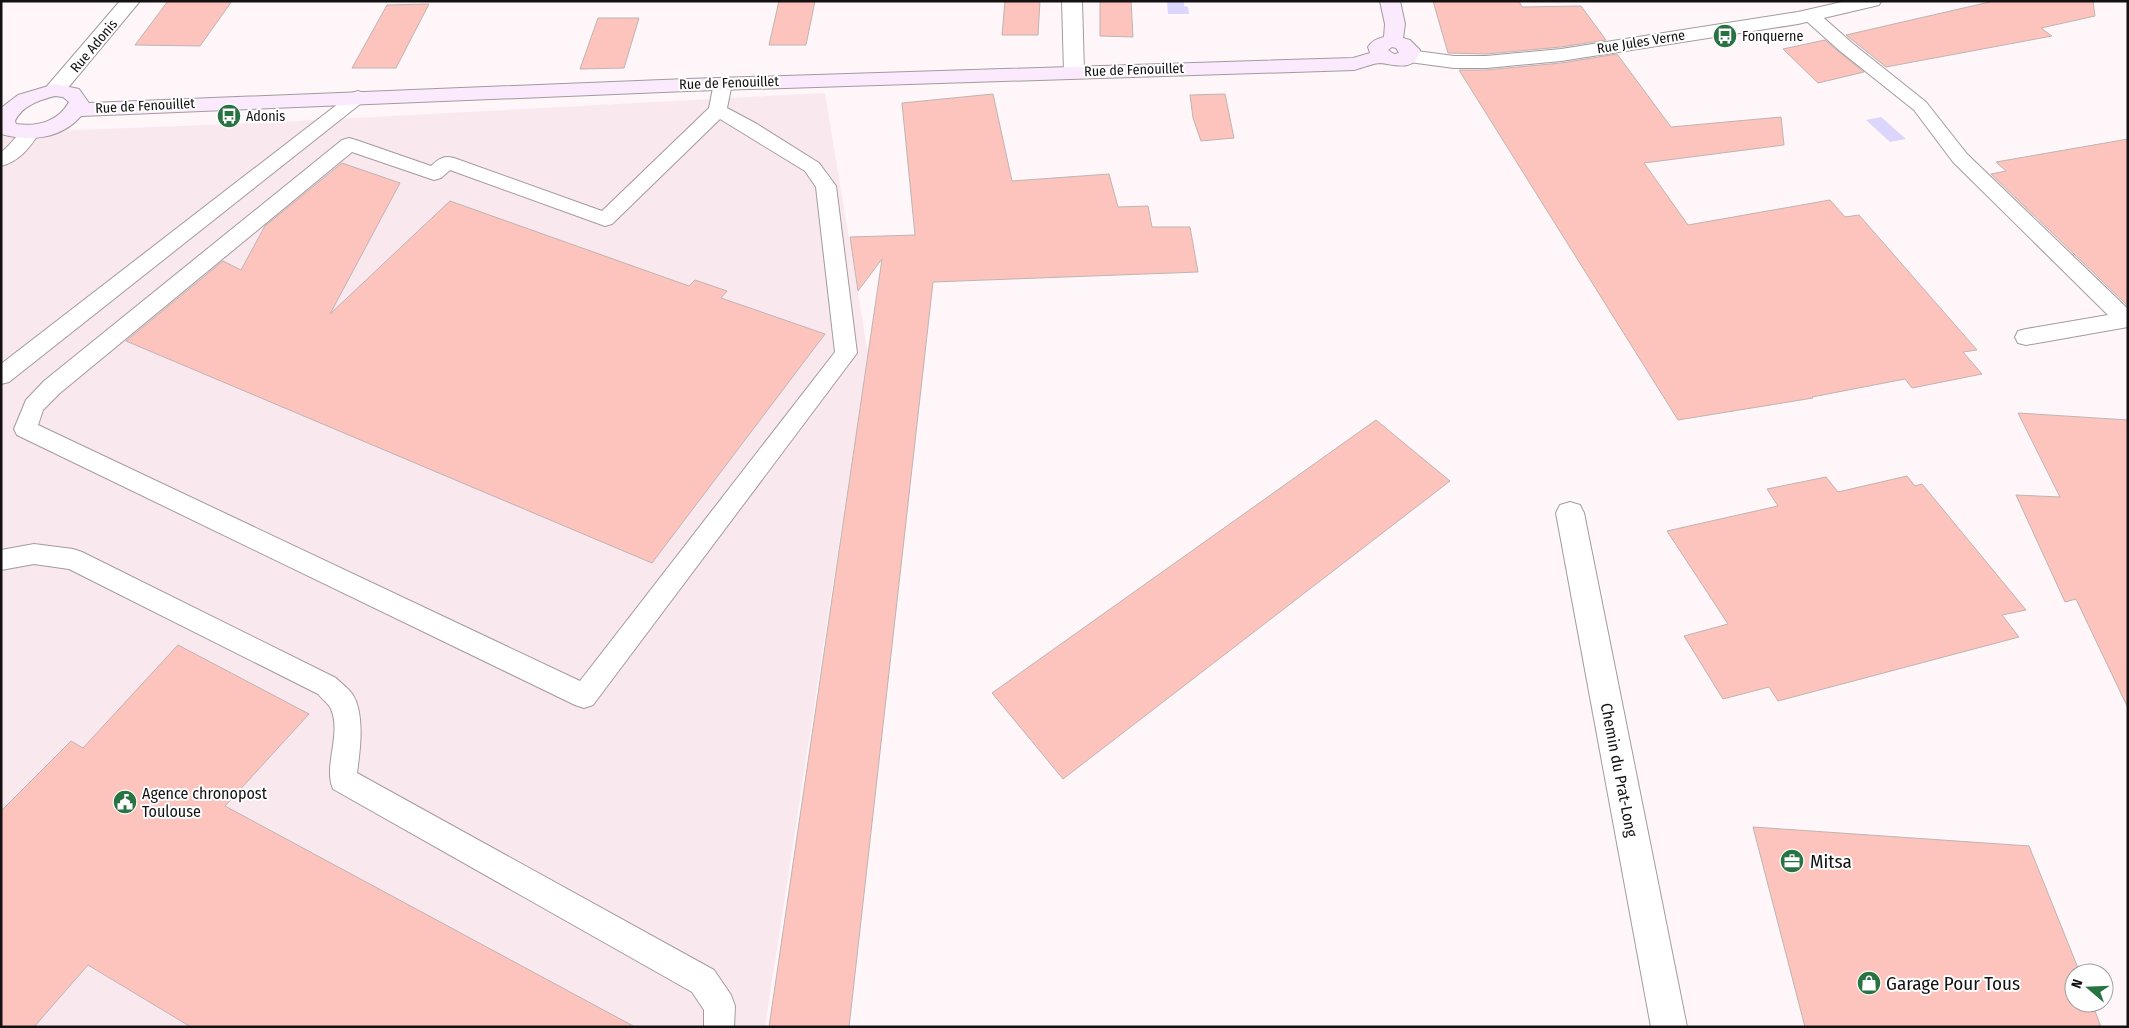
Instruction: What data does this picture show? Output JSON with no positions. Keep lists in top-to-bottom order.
{
  "streets": {
    "street": [
      "Rue Jules Verne",
      "Rue Adonis",
      "Rue de Fenouillet",
      "Chemin du Prat-Long"
    ]
  },
  "crossings": [
    ["Rue Jules Verne", "Rue de Fenouillet"]
  ],
  "places": {
    "bus stop": ["Fonquerne", "Adonis"],
    "public building": ["Agence chronopost Toulouse"],
    "office": ["Mitsa"],
    "shop": ["Garage Pour Tous"]
  },
  "north": "left"
}
